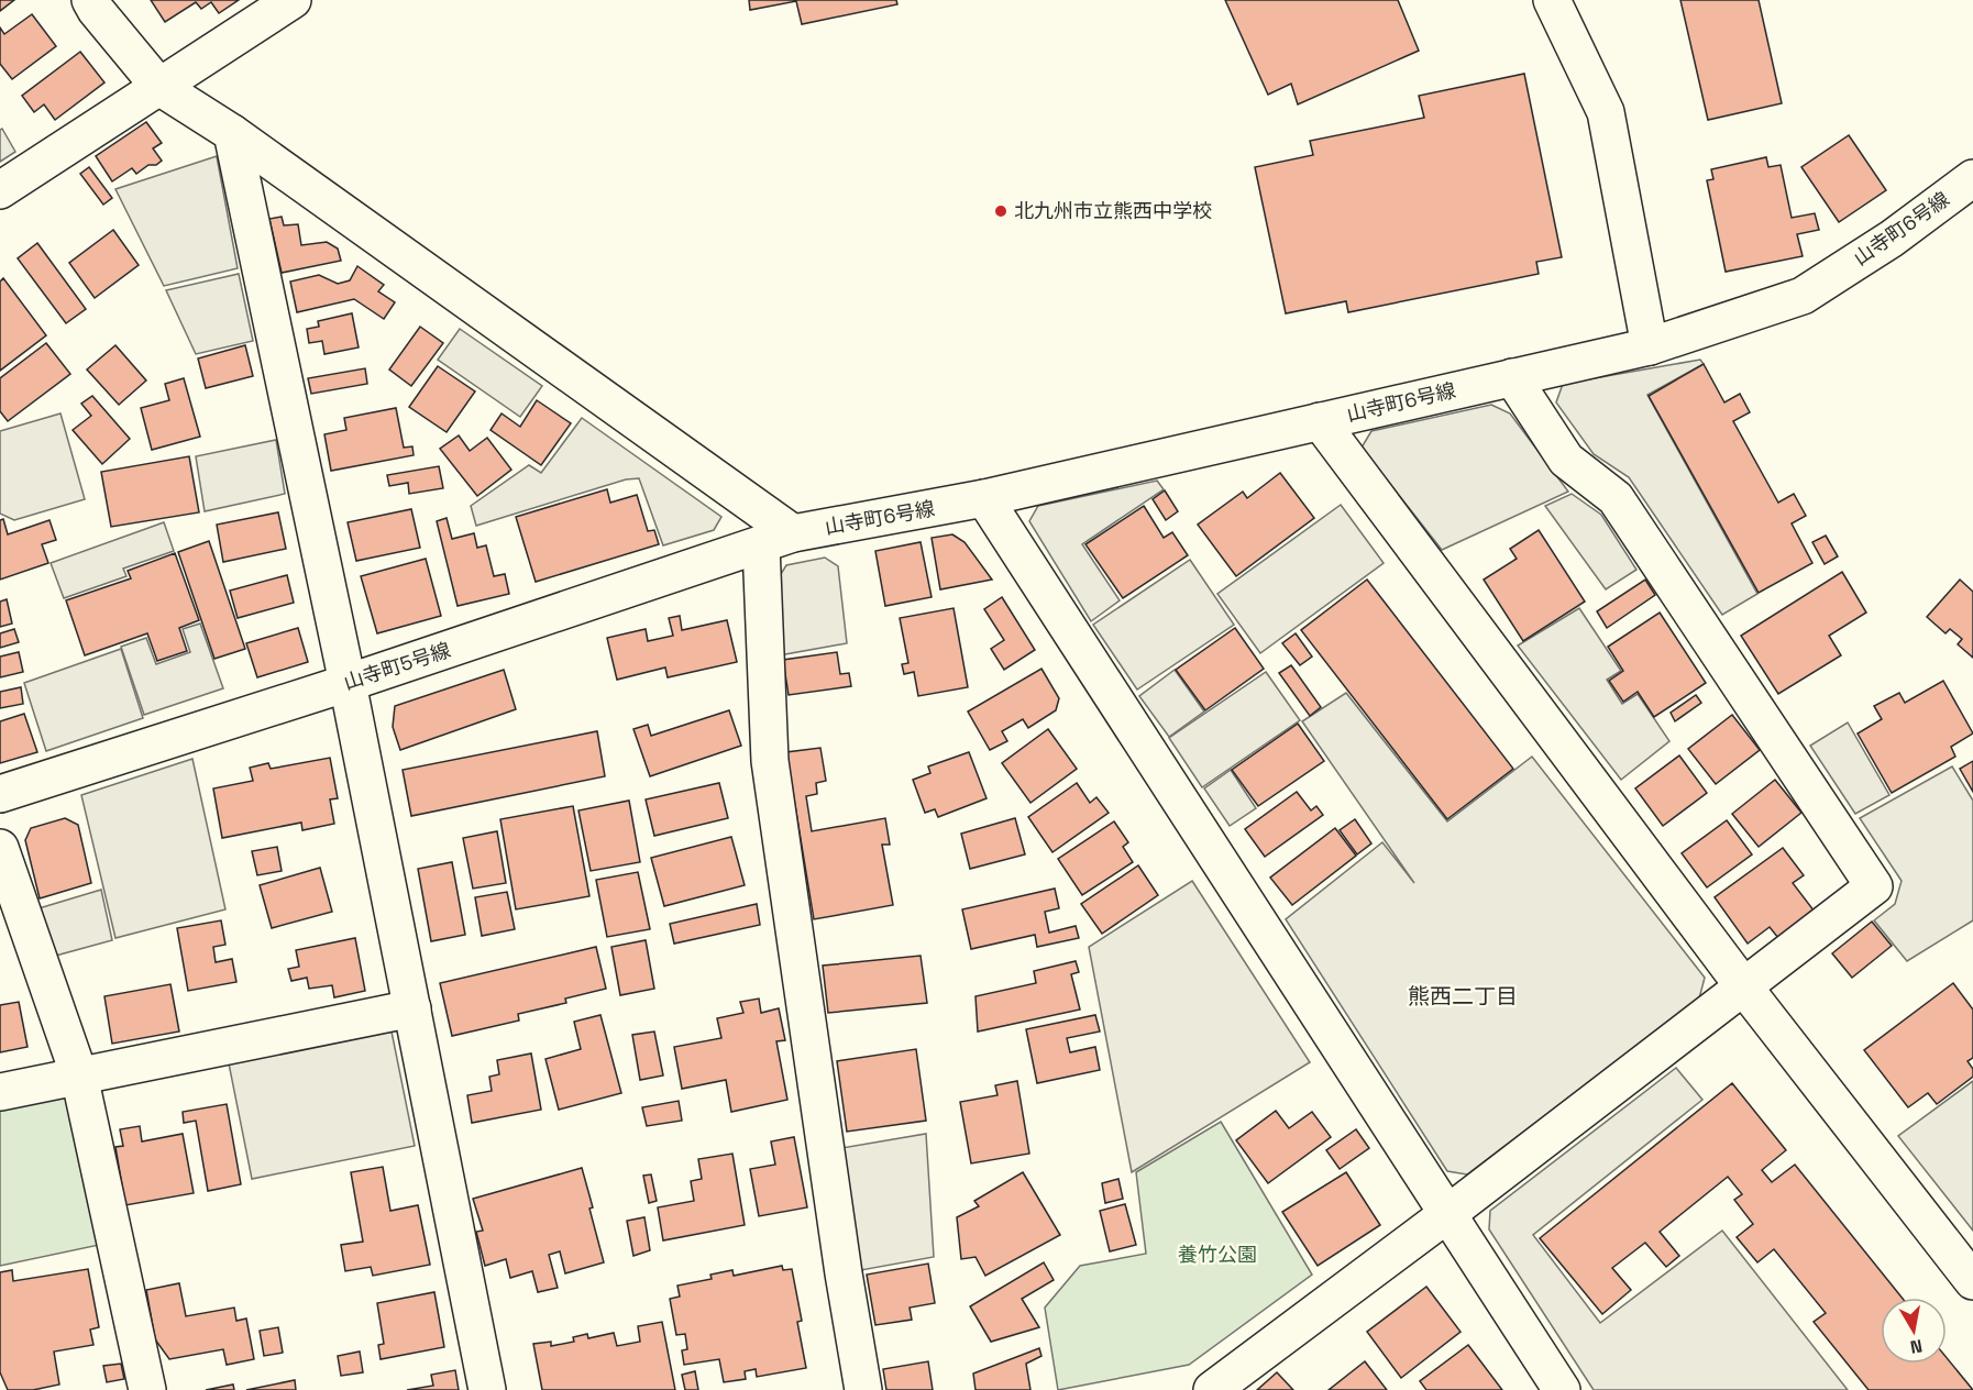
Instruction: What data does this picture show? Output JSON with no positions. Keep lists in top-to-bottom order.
{
  "streets": {
    "street": ["山寺町6号線", "山寺町5号線"]
  },
  "crossings": [
    ["山寺町6号線", "山寺町5号線"]
  ],
  "districts": ["熊西二丁目"],
  "parks": ["養竹公園"],
  "places": ["北九州市立熊西中学校"],
  "north": "bottom"
}
